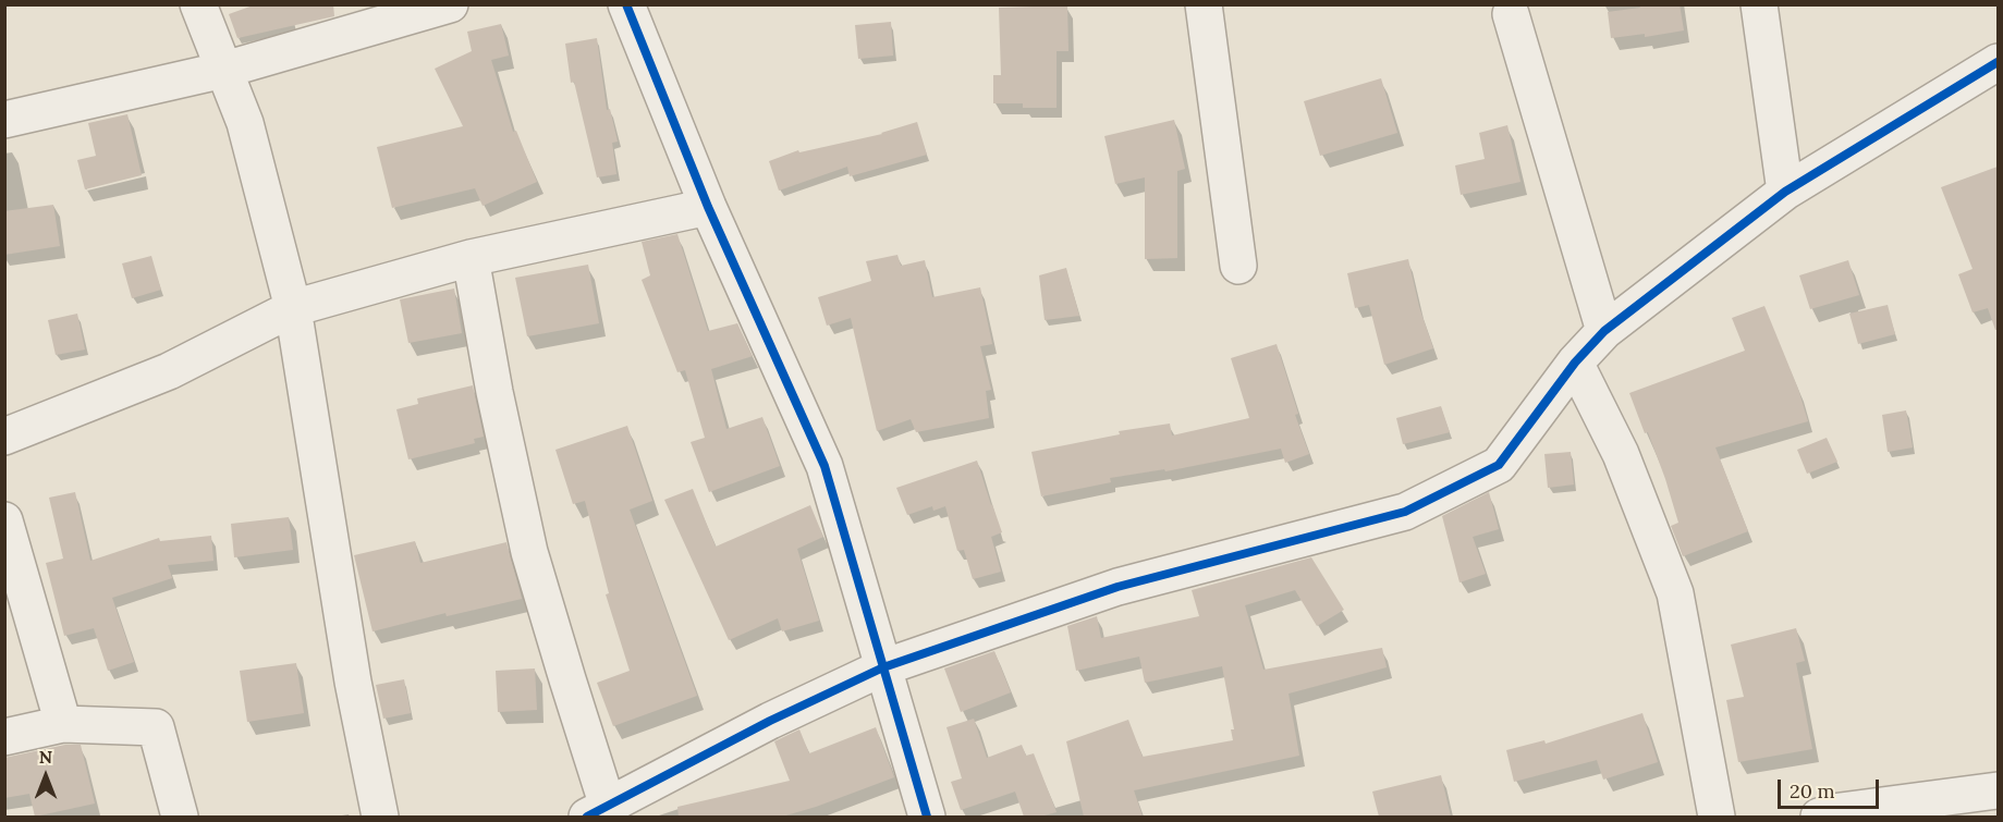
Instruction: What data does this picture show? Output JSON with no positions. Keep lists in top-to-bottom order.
{
  "scale_bar": "20 m",
  "north": "top"
}
